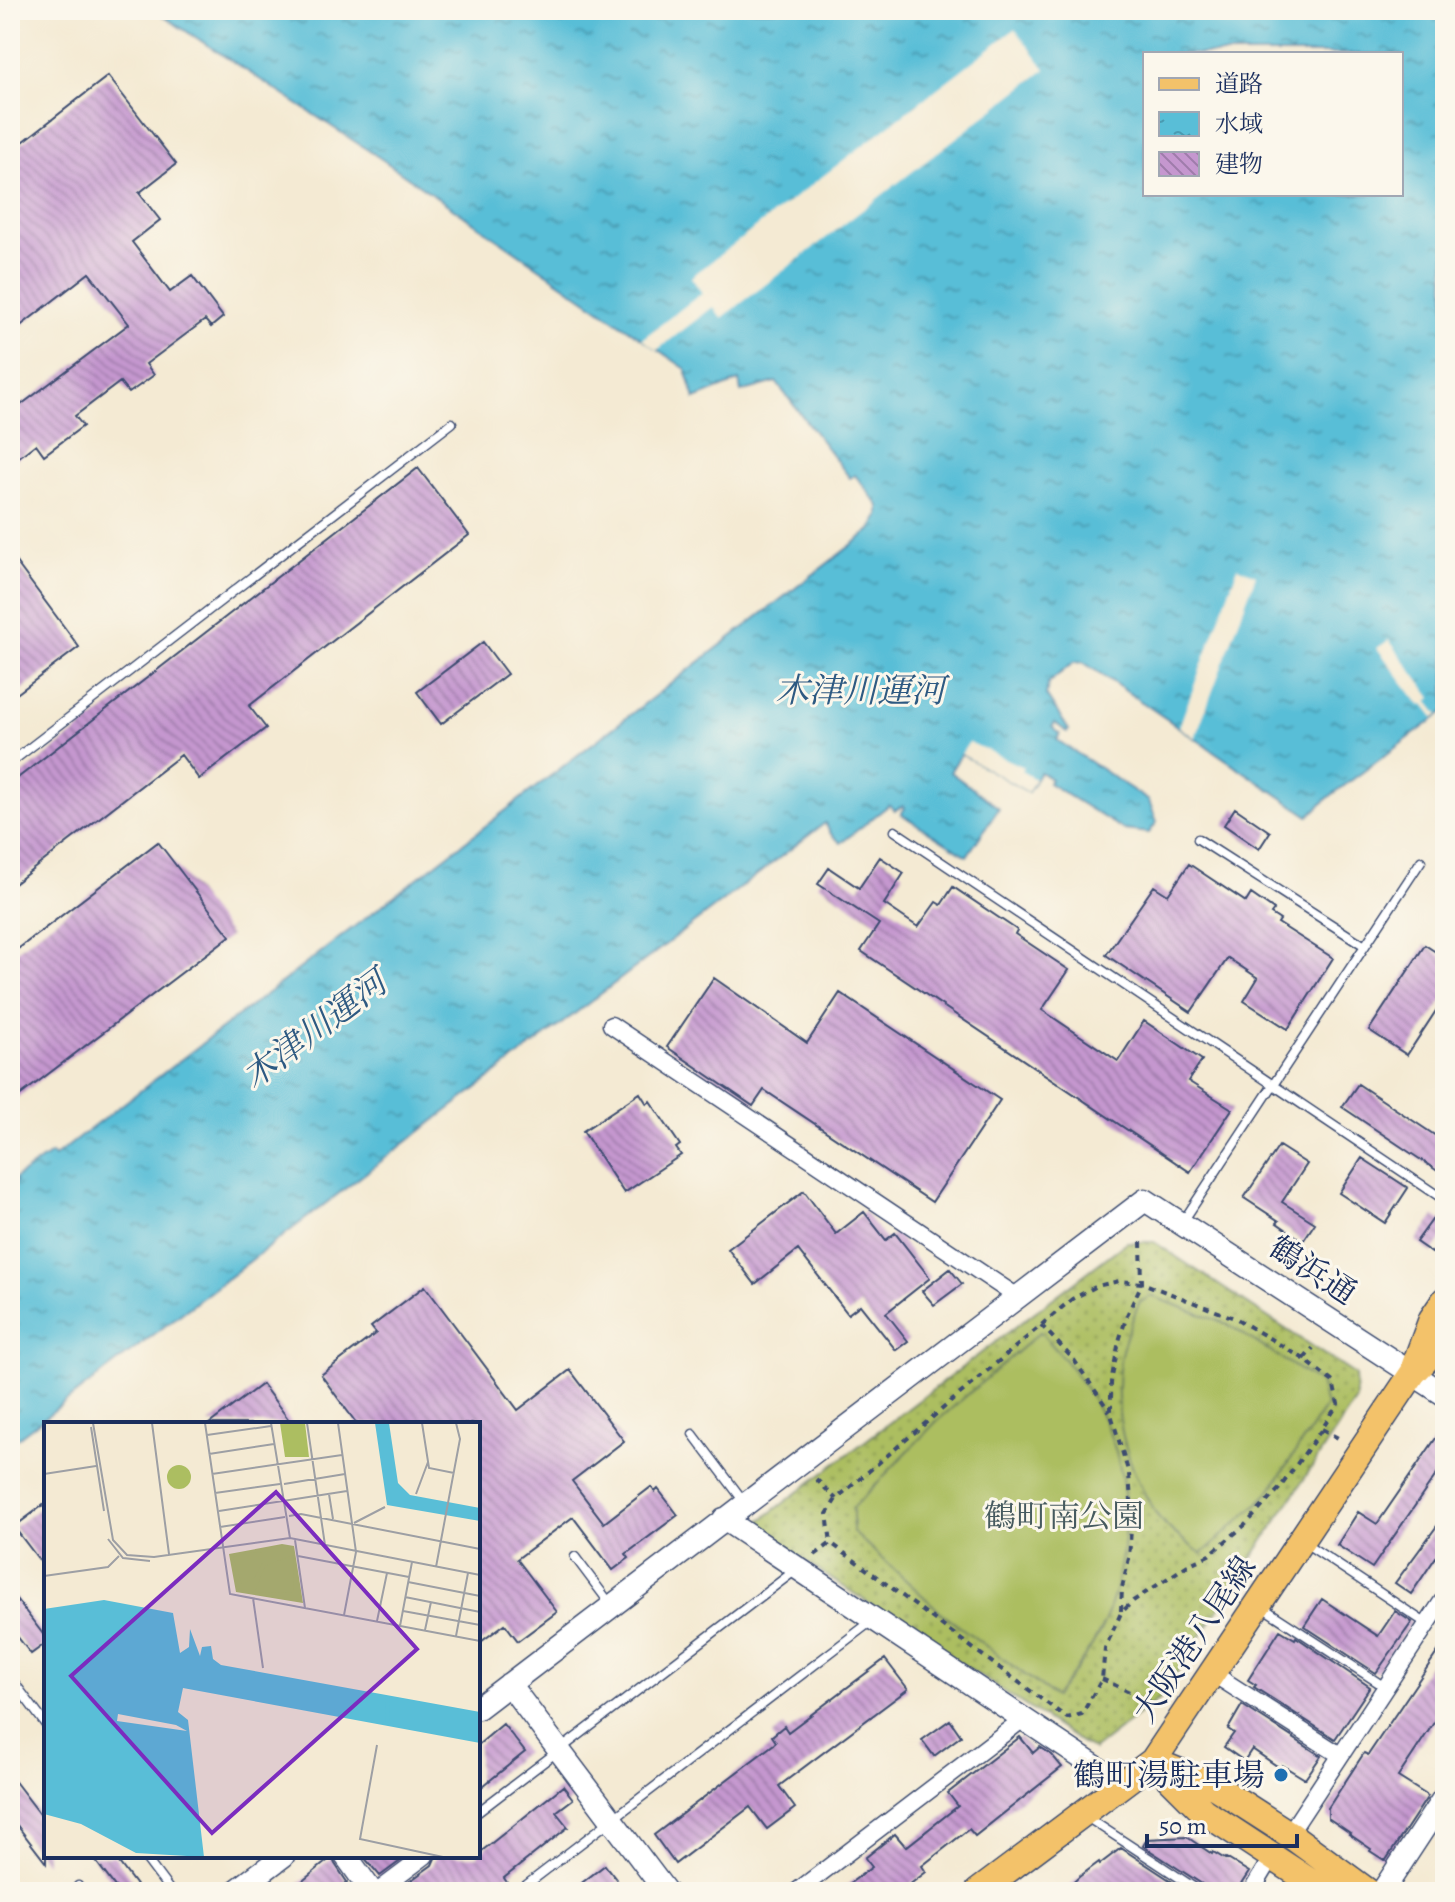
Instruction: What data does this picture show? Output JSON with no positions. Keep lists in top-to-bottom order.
{
  "streets": {
    "main road": ["大阪港八尾線"],
    "street": ["鶴浜通"]
  },
  "crossings": [
    ["鶴浜通", "大阪港八尾線"]
  ],
  "water": ["木津川運河"],
  "parks": ["鶴町南公園"],
  "places": ["鶴町湯駐車場"],
  "legend": ["道路", "水域", "建物"],
  "scale_bar": "50 m"
}
